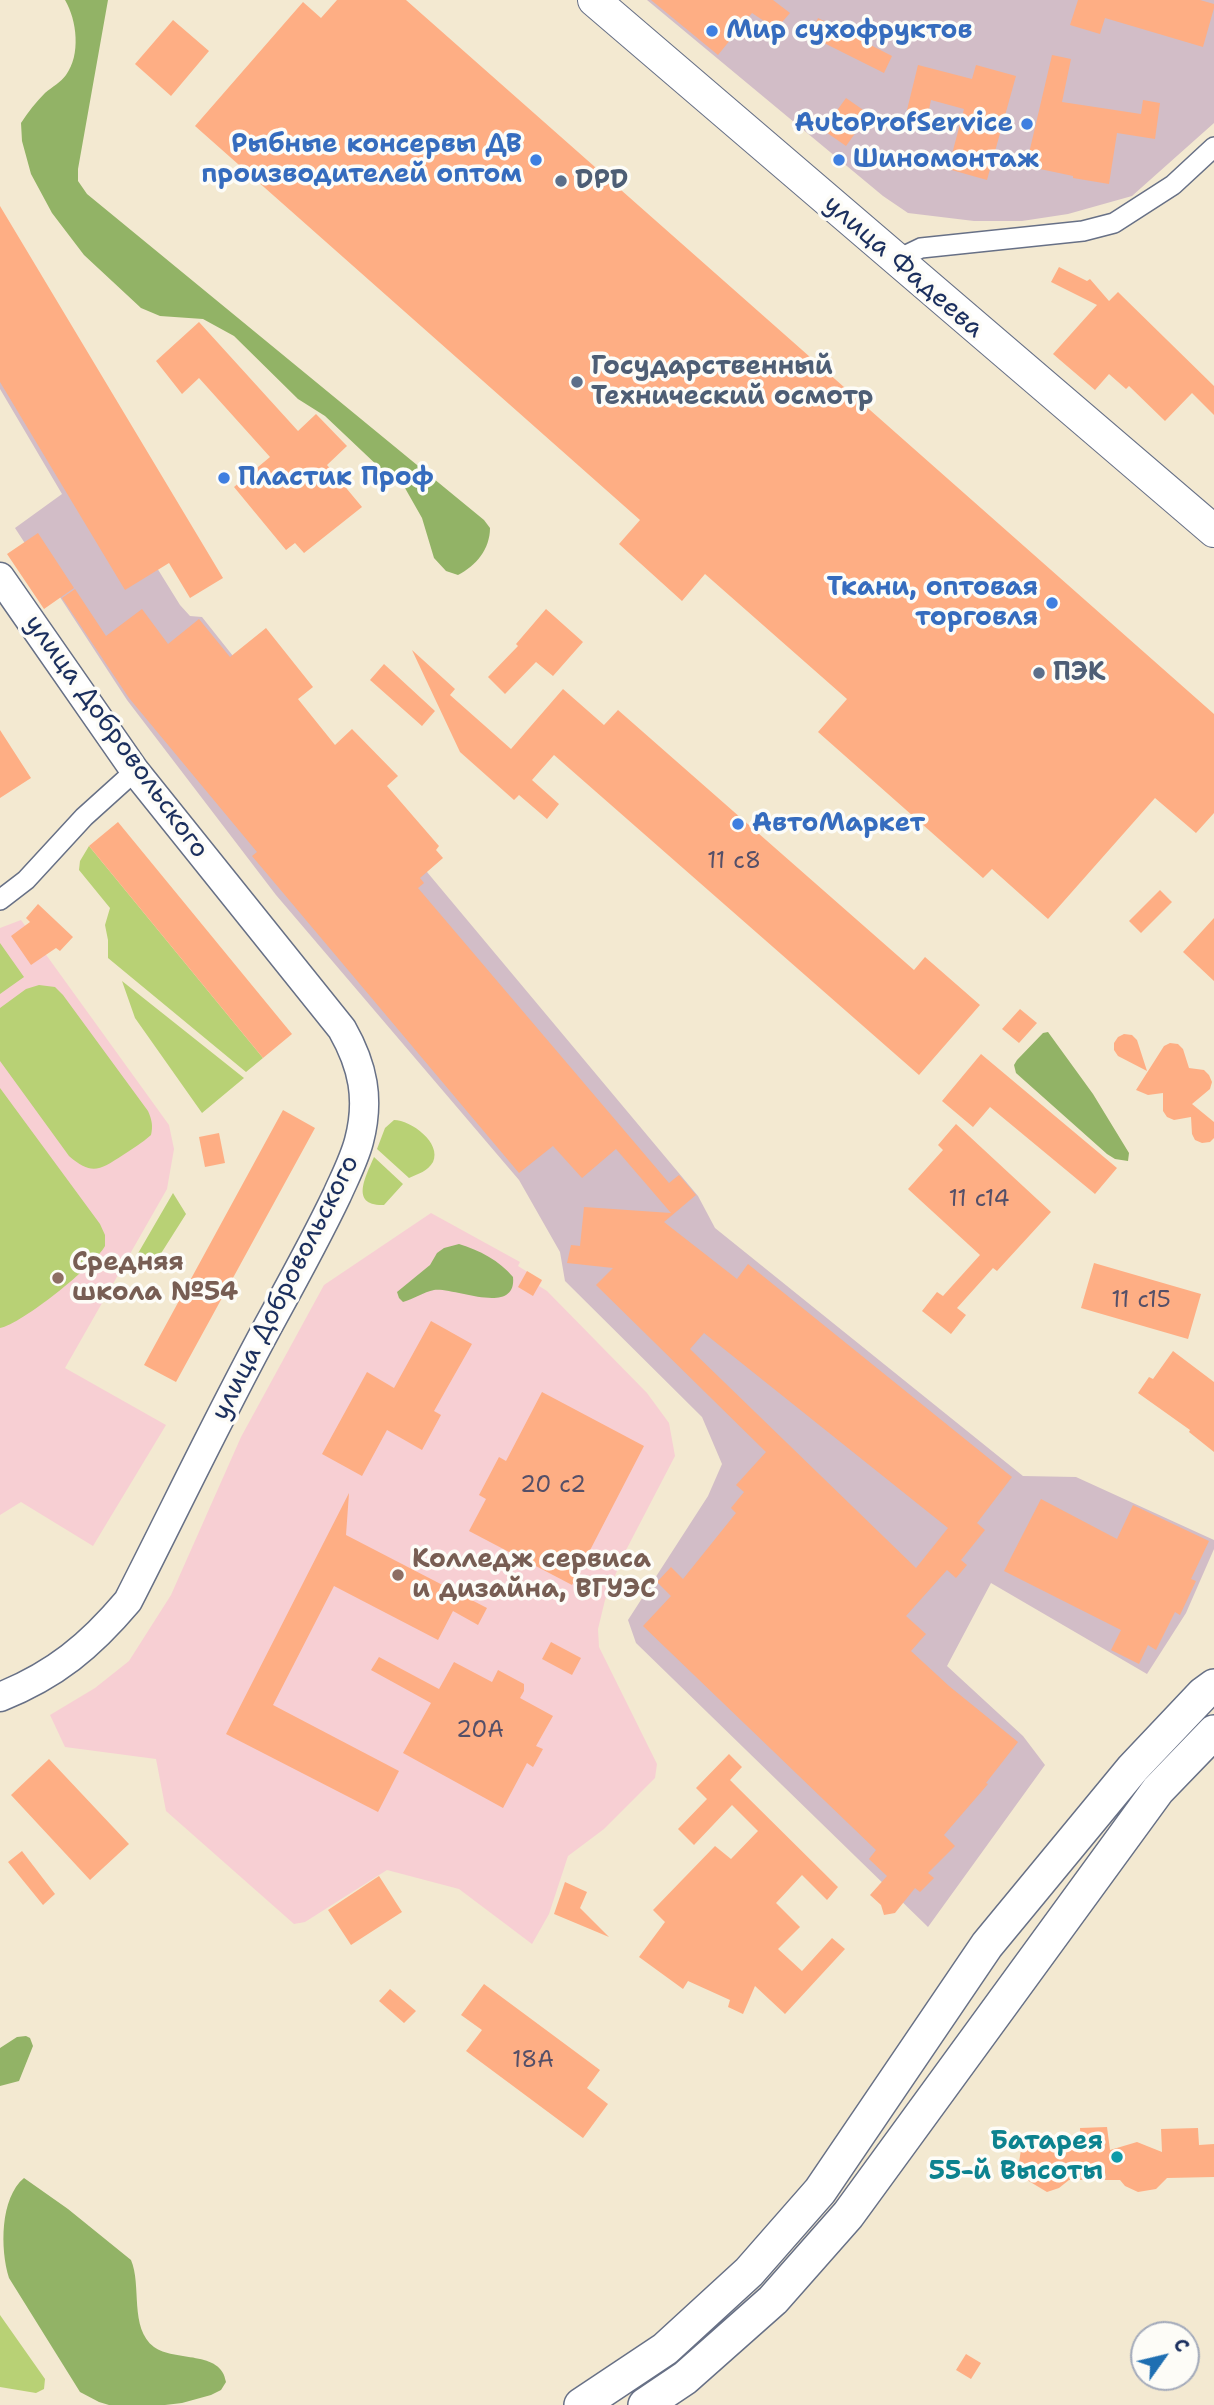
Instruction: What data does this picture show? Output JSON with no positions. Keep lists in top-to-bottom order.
{
  "streets": {
    "main road": ["улица Фадеева", "улица Добровольского"]
  },
  "places": [
    "Мир сухофруктов",
    "AutoProfService",
    "Рыбные консервы ДВ производителей оптом",
    "Шиномонтаж",
    "DPD",
    "Государственный Технический осмотр",
    "Пластик Проф",
    "Ткани, оптовая торговля",
    "ПЭК",
    "АвтоМаркет",
    "Средняя школа №54",
    "Колледж сервиса и дизайна, ВГУЭС",
    "Батарея 55-й Высоты"
  ],
  "house_numbers": [
    "11 с8",
    "11 с14",
    "11 с15",
    "20 с2",
    "20А",
    "18А"
  ],
  "north": "top right"
}
